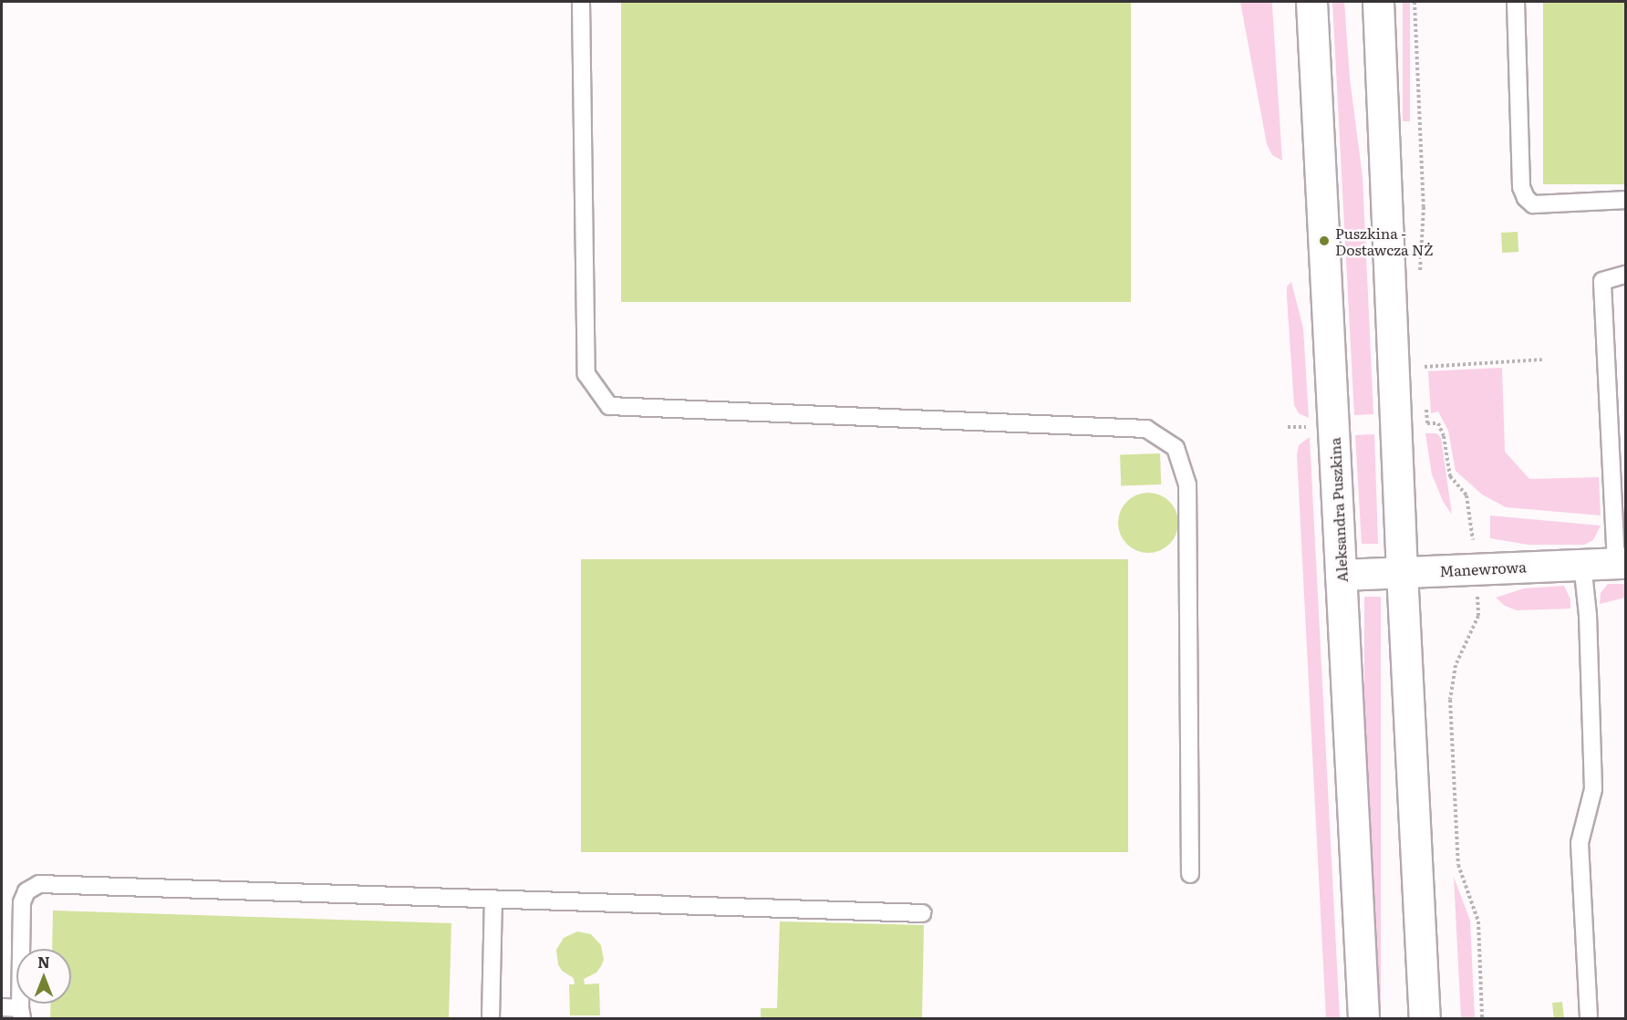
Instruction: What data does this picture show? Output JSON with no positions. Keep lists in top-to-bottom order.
{
  "streets": {
    "main road": ["Aleksandra Puszkina", "Manewrowa"]
  },
  "crossings": [
    ["Aleksandra Puszkina", "Manewrowa"]
  ],
  "places": ["Puszkina - Dostawcza NŻ"],
  "north": "top"
}
